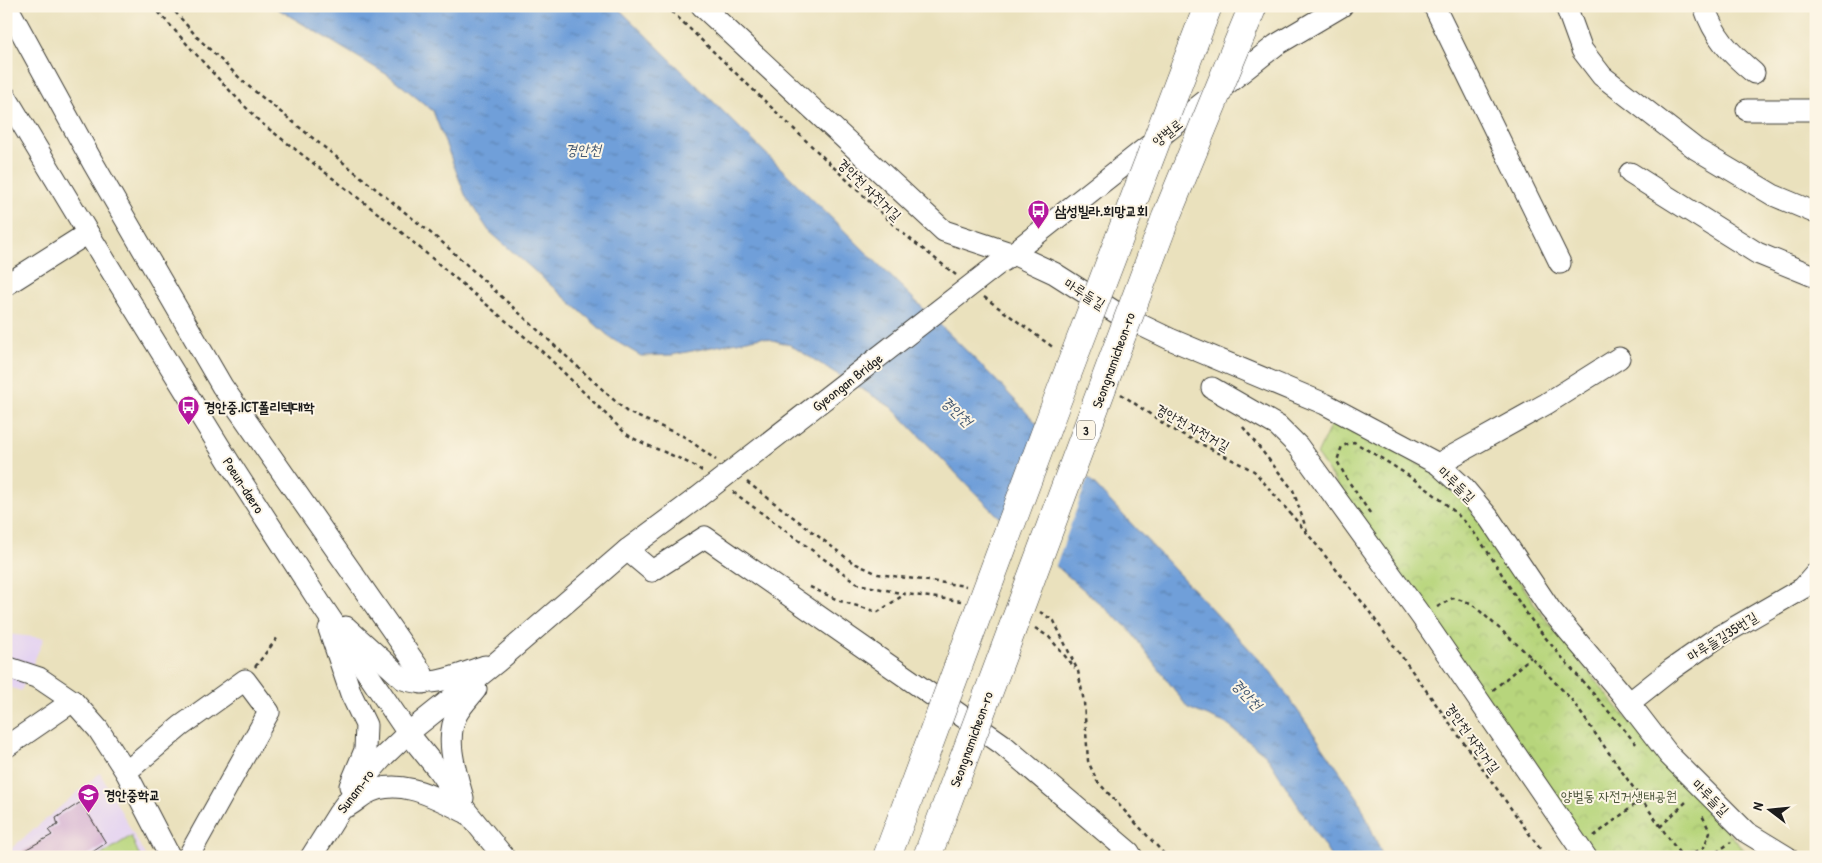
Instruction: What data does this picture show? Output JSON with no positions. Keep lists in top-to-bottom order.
{
  "streets": {
    "highway": ["Seongnamicheon-ro", "3"],
    "street": [
      "양벌로",
      "마루들길",
      "Gyeongan Bridge",
      "Poeun-daero",
      "마루들길35번길",
      "Sunam-ro"
    ],
    "path": ["경안천 자전거길"]
  },
  "crossings": [
    ["양벌로", "마루들길"],
    ["양벌로", "Gyeongan Bridge"],
    ["마루들길", "Gyeongan Bridge"],
    ["마루들길", "마루들길35번길"],
    ["Gyeongan Bridge", "Sunam-ro"],
    ["Poeun-daero", "Sunam-ro"]
  ],
  "water": ["경안천"],
  "parks": ["양벌동 자전거생태공원"],
  "places": {
    "bus stop": ["삼성빌라.희망교회", "경안중.ICT폴리텍대학"],
    "school or university": ["경안중학교"]
  },
  "north": "left"
}
